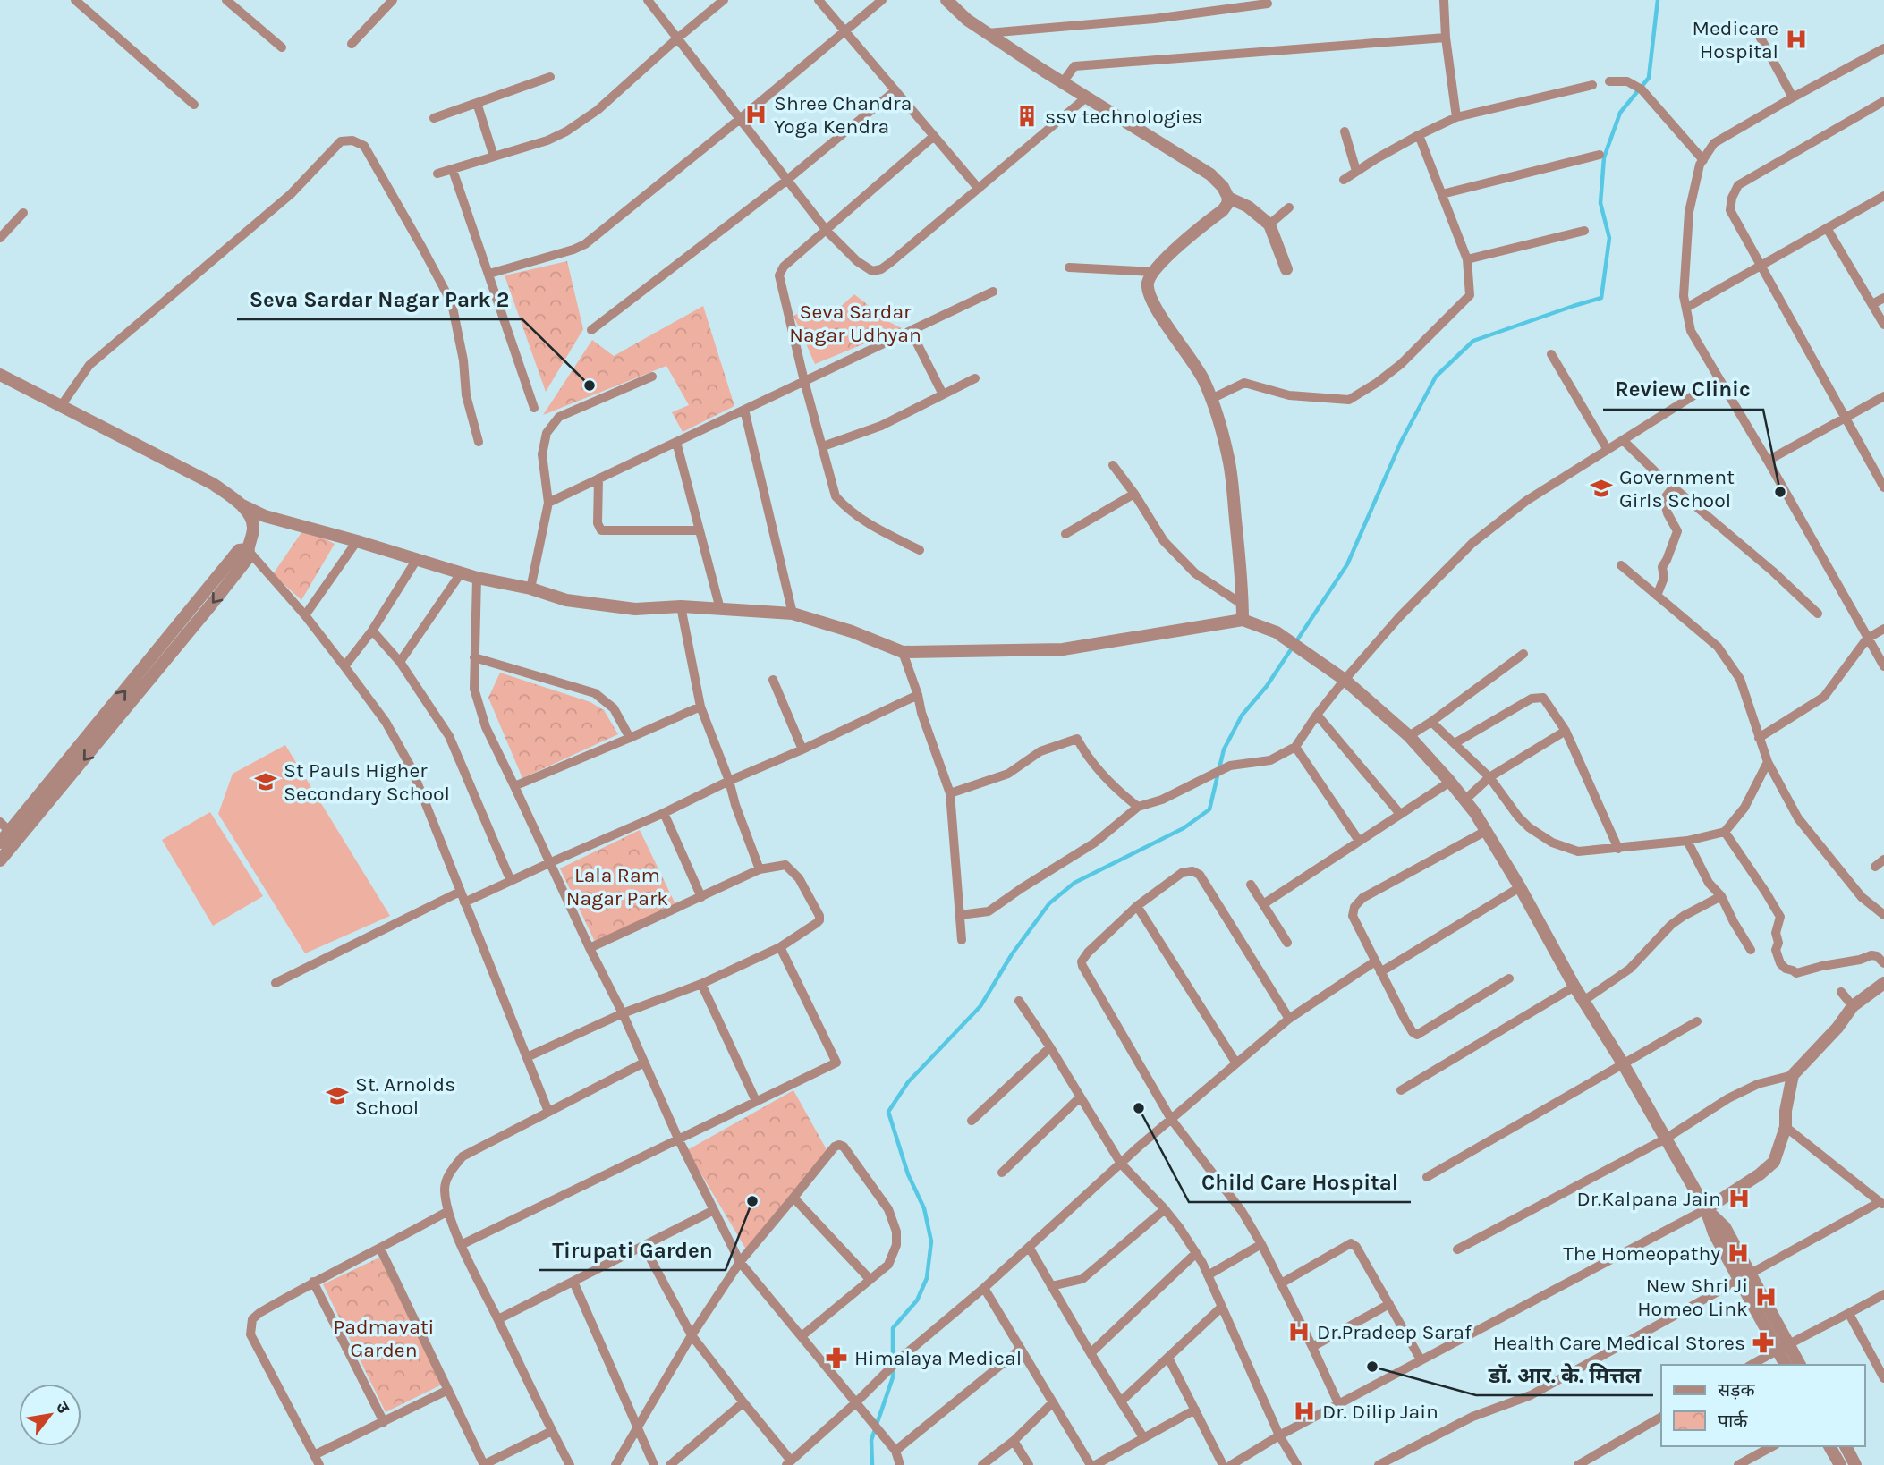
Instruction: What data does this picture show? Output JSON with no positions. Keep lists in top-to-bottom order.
{
  "parks": ["Seva Sardar Nagar Udhyan", "Lala Ram Nagar Park", "Padmavati Garden"],
  "places": {
    "hospital": [
      "Medicare Hospital",
      "Shree Chandra Yoga Kendra",
      "Dr.Kalpana Jain",
      "The Homeopathy",
      "New Shri Ji Homeo Link",
      "Dr.Pradeep Saraf",
      "Dr. Dilip Jain"
    ],
    "building": ["ssv technologies"],
    "other": [
      "Seva Sardar Nagar Park 2",
      "Review Clinic",
      "Child Care Hospital",
      "Tirupati Garden",
      "डॉ. आर. के. मित्तल"
    ],
    "school or university": ["Government Girls School", "St Pauls Higher Secondary School", "St. Arnolds School"],
    "pharmacy": ["Health Care Medical Stores", "Himalaya Medical"]
  },
  "legend": ["सड़क", "पार्क"],
  "north": "top right"
}
